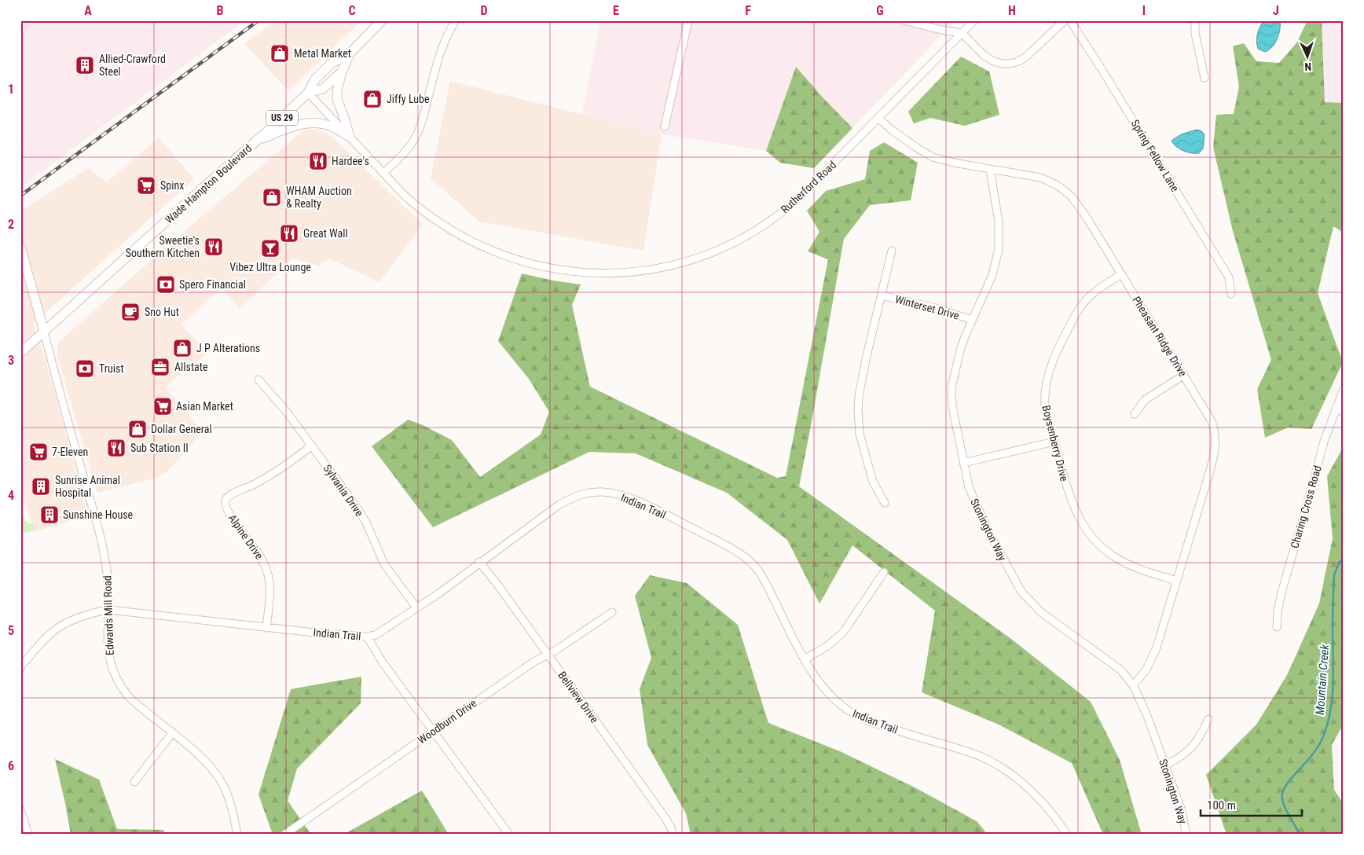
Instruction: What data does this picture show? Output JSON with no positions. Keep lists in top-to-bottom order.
{
  "streets": {
    "main road": ["US 29", "Wade Hampton Boulevard"],
    "street": [
      "Spring Fellow Lane",
      "Rutherford Road",
      "Winterset Drive",
      "Pheasant Ridge Drive",
      "Boysenberry Drive",
      "Sylvania Drive",
      "Indian Trail",
      "Charing Cross Road",
      "Stonington Way",
      "Alpine Drive",
      "Edwards Mill Road",
      "Bellview Drive",
      "Woodburn Drive"
    ]
  },
  "crossings": [
    ["Wade Hampton Boulevard", "Rutherford Road"],
    ["Wade Hampton Boulevard", "Edwards Mill Road"],
    ["Rutherford Road", "Pheasant Ridge Drive"],
    ["Winterset Drive", "Stonington Way"],
    ["Pheasant Ridge Drive", "Boysenberry Drive"],
    ["Pheasant Ridge Drive", "Stonington Way"],
    ["Sylvania Drive", "Indian Trail"],
    ["Sylvania Drive", "Alpine Drive"],
    ["Indian Trail", "Alpine Drive"],
    ["Indian Trail", "Edwards Mill Road"],
    ["Indian Trail", "Bellview Drive"],
    ["Bellview Drive", "Woodburn Drive"]
  ],
  "water": ["Mountain Creek"],
  "places": {
    "shop": [
      "Metal Market",
      "Jiffy Lube",
      "WHAM Auction & Realty",
      "J P Alterations",
      "Dollar General"
    ],
    "building": ["Allied-Crawford Steel", "Sunrise Animal Hospital", "Sunshine House"],
    "restaurant": [
      "Hardee's",
      "Great Wall",
      "Sweetie's Southern Kitchen",
      "Sub Station II"
    ],
    "supermarket": ["Spinx", "Asian Market", "7-Eleven"],
    "bar": ["Vibez Ultra Lounge"],
    "bank": ["Spero Financial", "Truist"],
    "cafe": ["Sno Hut"],
    "office": ["Allstate"]
  },
  "scale_bar": "100 m",
  "north": "bottom",
  "grid": {
    "columns": [
      "A",
      "B",
      "C",
      "D",
      "E",
      "F",
      "G",
      "H",
      "I",
      "J"
    ],
    "rows": [
      "1",
      "2",
      "3",
      "4",
      "5",
      "6"
    ]
  }
}
